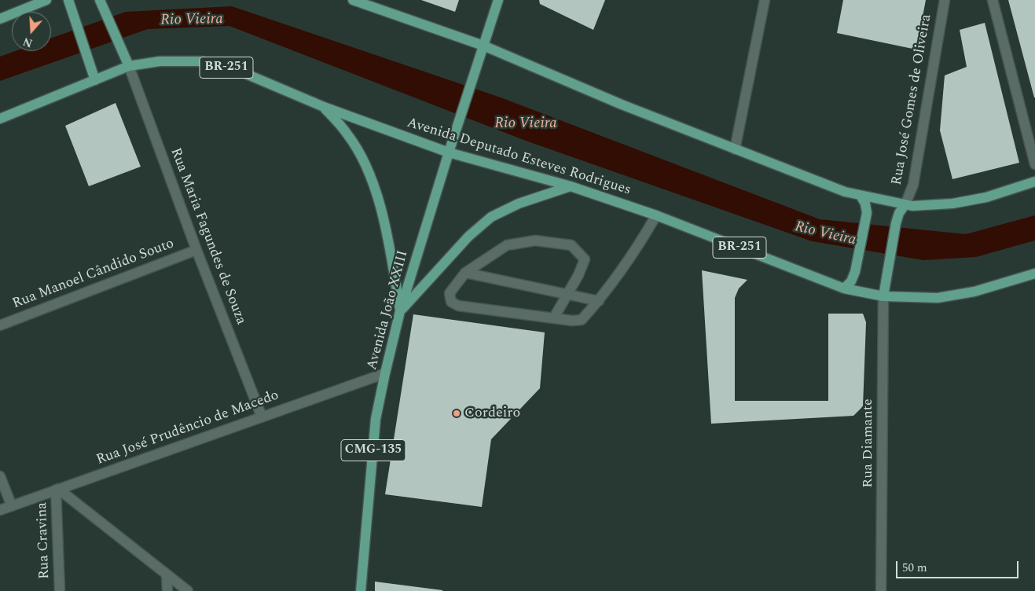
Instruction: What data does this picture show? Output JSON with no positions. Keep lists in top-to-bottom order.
{
  "streets": {
    "main road": [
      "BR-251",
      "Avenida Deputado Esteves Rodrigues",
      "Avenida João XXIII",
      "CMG-135"
    ],
    "street": [
      "Rua José Gomes de Oliveira",
      "Rua Maria Fagundes de Souza",
      "Rua Manoel Cândido Souto",
      "Rua José Prudêncio de Macedo",
      "Rua Diamante",
      "Rua Cravina"
    ]
  },
  "crossings": [
    ["Avenida Deputado Esteves Rodrigues", "Rua Maria Fagundes de Souza"],
    ["Avenida Deputado Esteves Rodrigues", "Avenida João XXIII"],
    ["Avenida Deputado Esteves Rodrigues", "Rua Diamante"],
    ["Rua Maria Fagundes de Souza", "Rua Manoel Cândido Souto"],
    ["Rua Maria Fagundes de Souza", "Rua José Prudêncio de Macedo"],
    ["Avenida João XXIII", "Rua José Prudêncio de Macedo"],
    ["Avenida João XXIII", "CMG-135"],
    ["Rua José Prudêncio de Macedo", "Rua Cravina"]
  ],
  "water": ["Rio Vieira"],
  "places": ["Cordeiro"],
  "scale_bar": "50 m",
  "north": "bottom"
}
